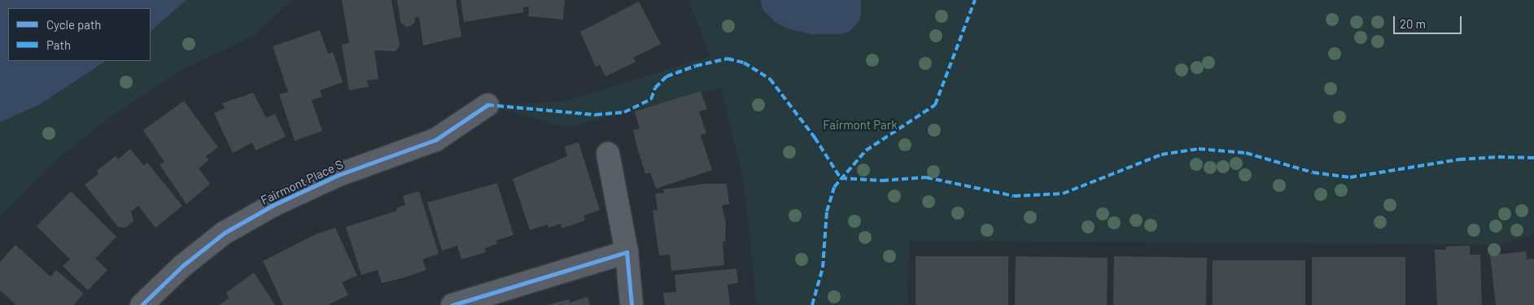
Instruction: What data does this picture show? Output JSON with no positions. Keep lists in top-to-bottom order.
{
  "streets": {
    "street": ["Fairmont Place S"]
  },
  "parks": ["Fairmont Park"],
  "legend": ["Cycle path", "Path"],
  "scale_bar": "20 m"
}
